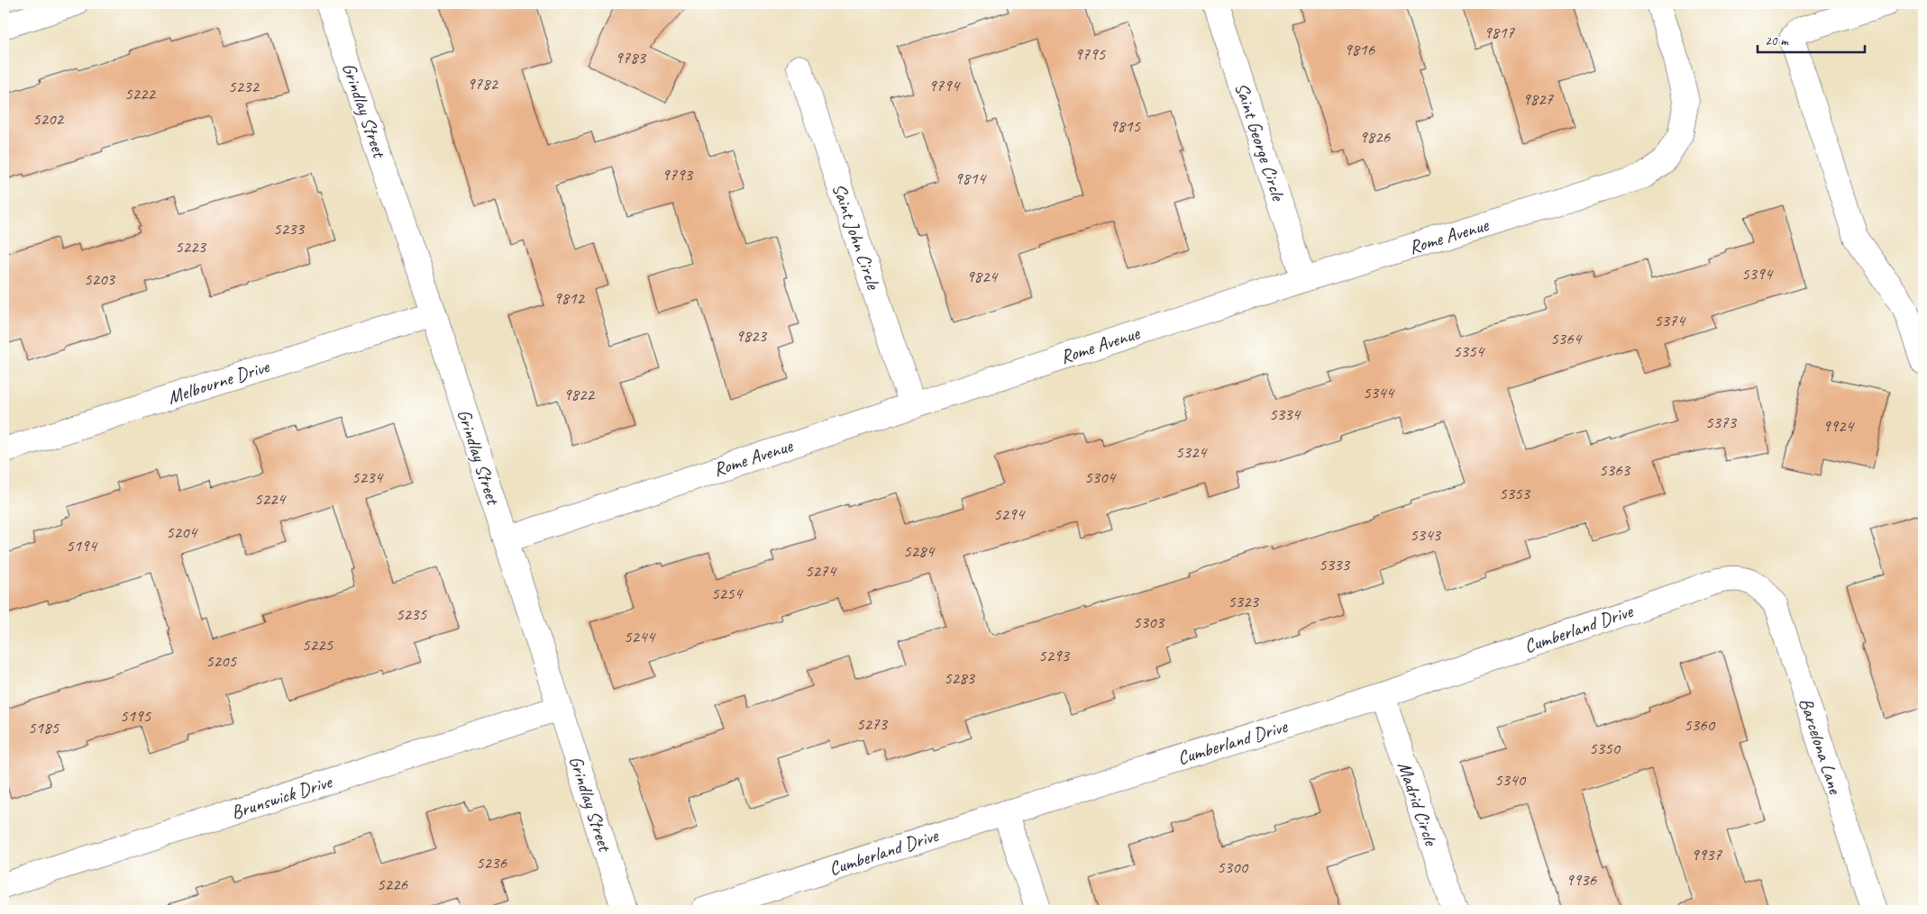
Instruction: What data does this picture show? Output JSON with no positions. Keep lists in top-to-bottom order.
{
  "streets": {
    "street": [
      "Grindlay Street",
      "Saint George Circle",
      "Saint John Circle",
      "Rome Avenue",
      "Melbourne Drive",
      "Cumberland Drive",
      "Barcelona Lane",
      "Brunswick Drive",
      "Madrid Circle"
    ]
  },
  "crossings": [
    ["Grindlay Street", "Rome Avenue"],
    ["Grindlay Street", "Melbourne Drive"],
    ["Grindlay Street", "Brunswick Drive"],
    ["Saint George Circle", "Rome Avenue"],
    ["Saint John Circle", "Rome Avenue"],
    ["Cumberland Drive", "Barcelona Lane"],
    ["Cumberland Drive", "Madrid Circle"]
  ],
  "house_numbers": [
    "9817",
    "9816",
    "9795",
    "9783",
    "9782",
    "9794",
    "5232",
    "5222",
    "9827",
    "5202",
    "9815",
    "9826",
    "9793",
    "9814",
    "5233",
    "5223",
    "5394",
    "9824",
    "5203",
    "9812",
    "5374",
    "9823",
    "5364",
    "5354",
    "5344",
    "9822",
    "5334",
    "5373",
    "9924",
    "5324",
    "5363",
    "5234",
    "5304",
    "5353",
    "5224",
    "5294",
    "5204",
    "5343",
    "5194",
    "5284",
    "5333",
    "5274",
    "5254",
    "5323",
    "5235",
    "5303",
    "5244",
    "5225",
    "5293",
    "5205",
    "5283",
    "5195",
    "5273",
    "5360",
    "5185",
    "5350",
    "5340",
    "9937",
    "5236",
    "5300",
    "9936",
    "5226"
  ],
  "scale_bar": "20 m"
}
